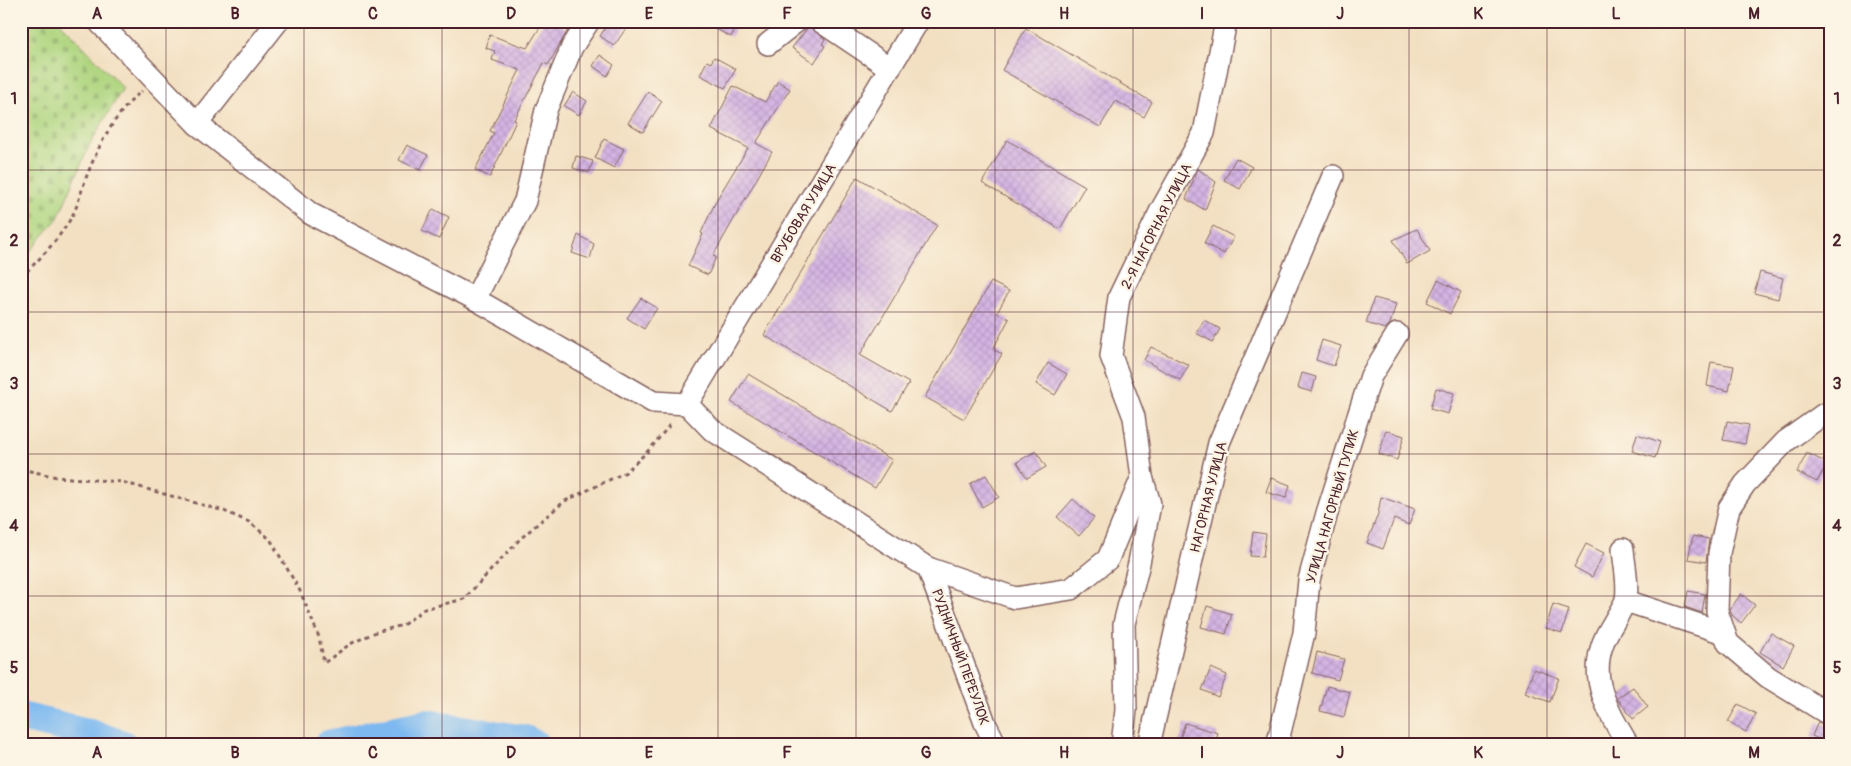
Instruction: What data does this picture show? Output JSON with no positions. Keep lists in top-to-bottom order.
{
  "streets": {
    "street": [
      "ВРУБОВАЯ УЛИЦА",
      "2-Я НАГОРНАЯ УЛИЦА",
      "НАГОРНАЯ УЛИЦА",
      "УЛИЦА НАГОРНЫЙ ТУПИК",
      "РУДНИЧНЫЙ ПЕРЕУЛОК"
    ]
  },
  "crossings": [
    ["2-Я НАГОРНАЯ УЛИЦА", "РУДНИЧНЫЙ ПЕРЕУЛОК"]
  ],
  "grid": {
    "columns": [
      "A",
      "B",
      "C",
      "D",
      "E",
      "F",
      "G",
      "H",
      "I",
      "J",
      "K",
      "L",
      "M"
    ],
    "rows": [
      "1",
      "2",
      "3",
      "4",
      "5"
    ]
  }
}
